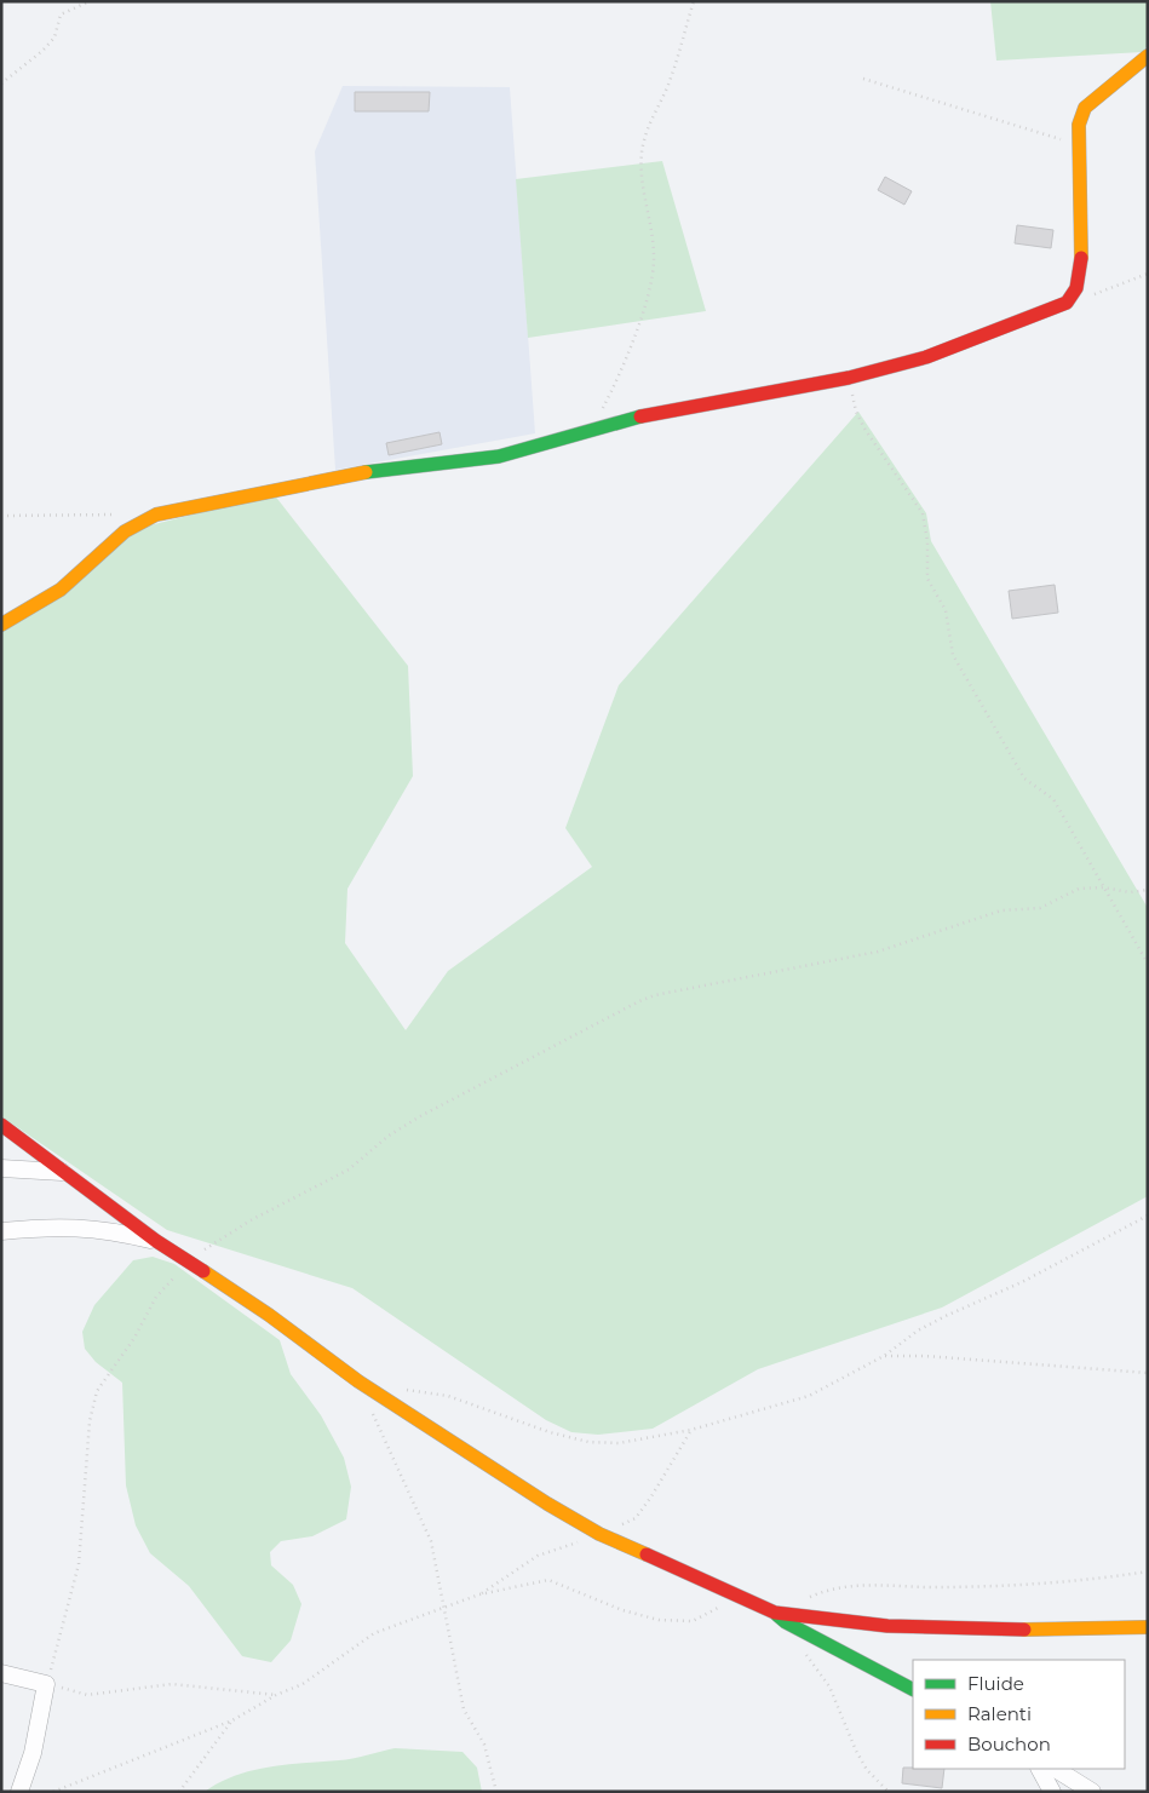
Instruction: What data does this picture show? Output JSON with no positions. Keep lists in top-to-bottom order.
{
  "legend": ["Fluide", "Ralenti", "Bouchon"]
}
